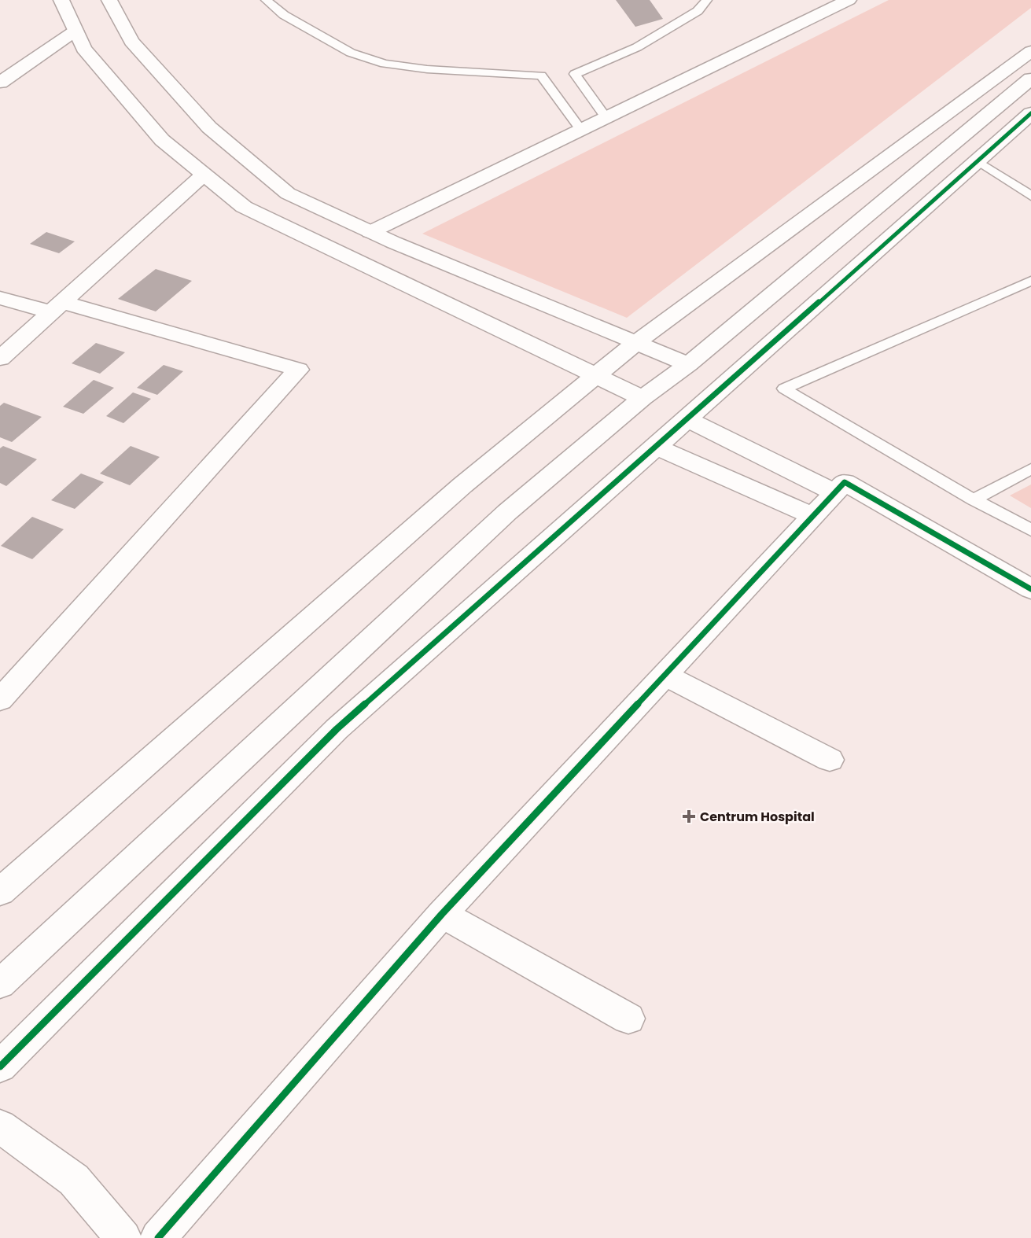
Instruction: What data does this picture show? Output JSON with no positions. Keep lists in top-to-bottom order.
{
  "places": {
    "health": ["Centrum Hospital"]
  }
}
